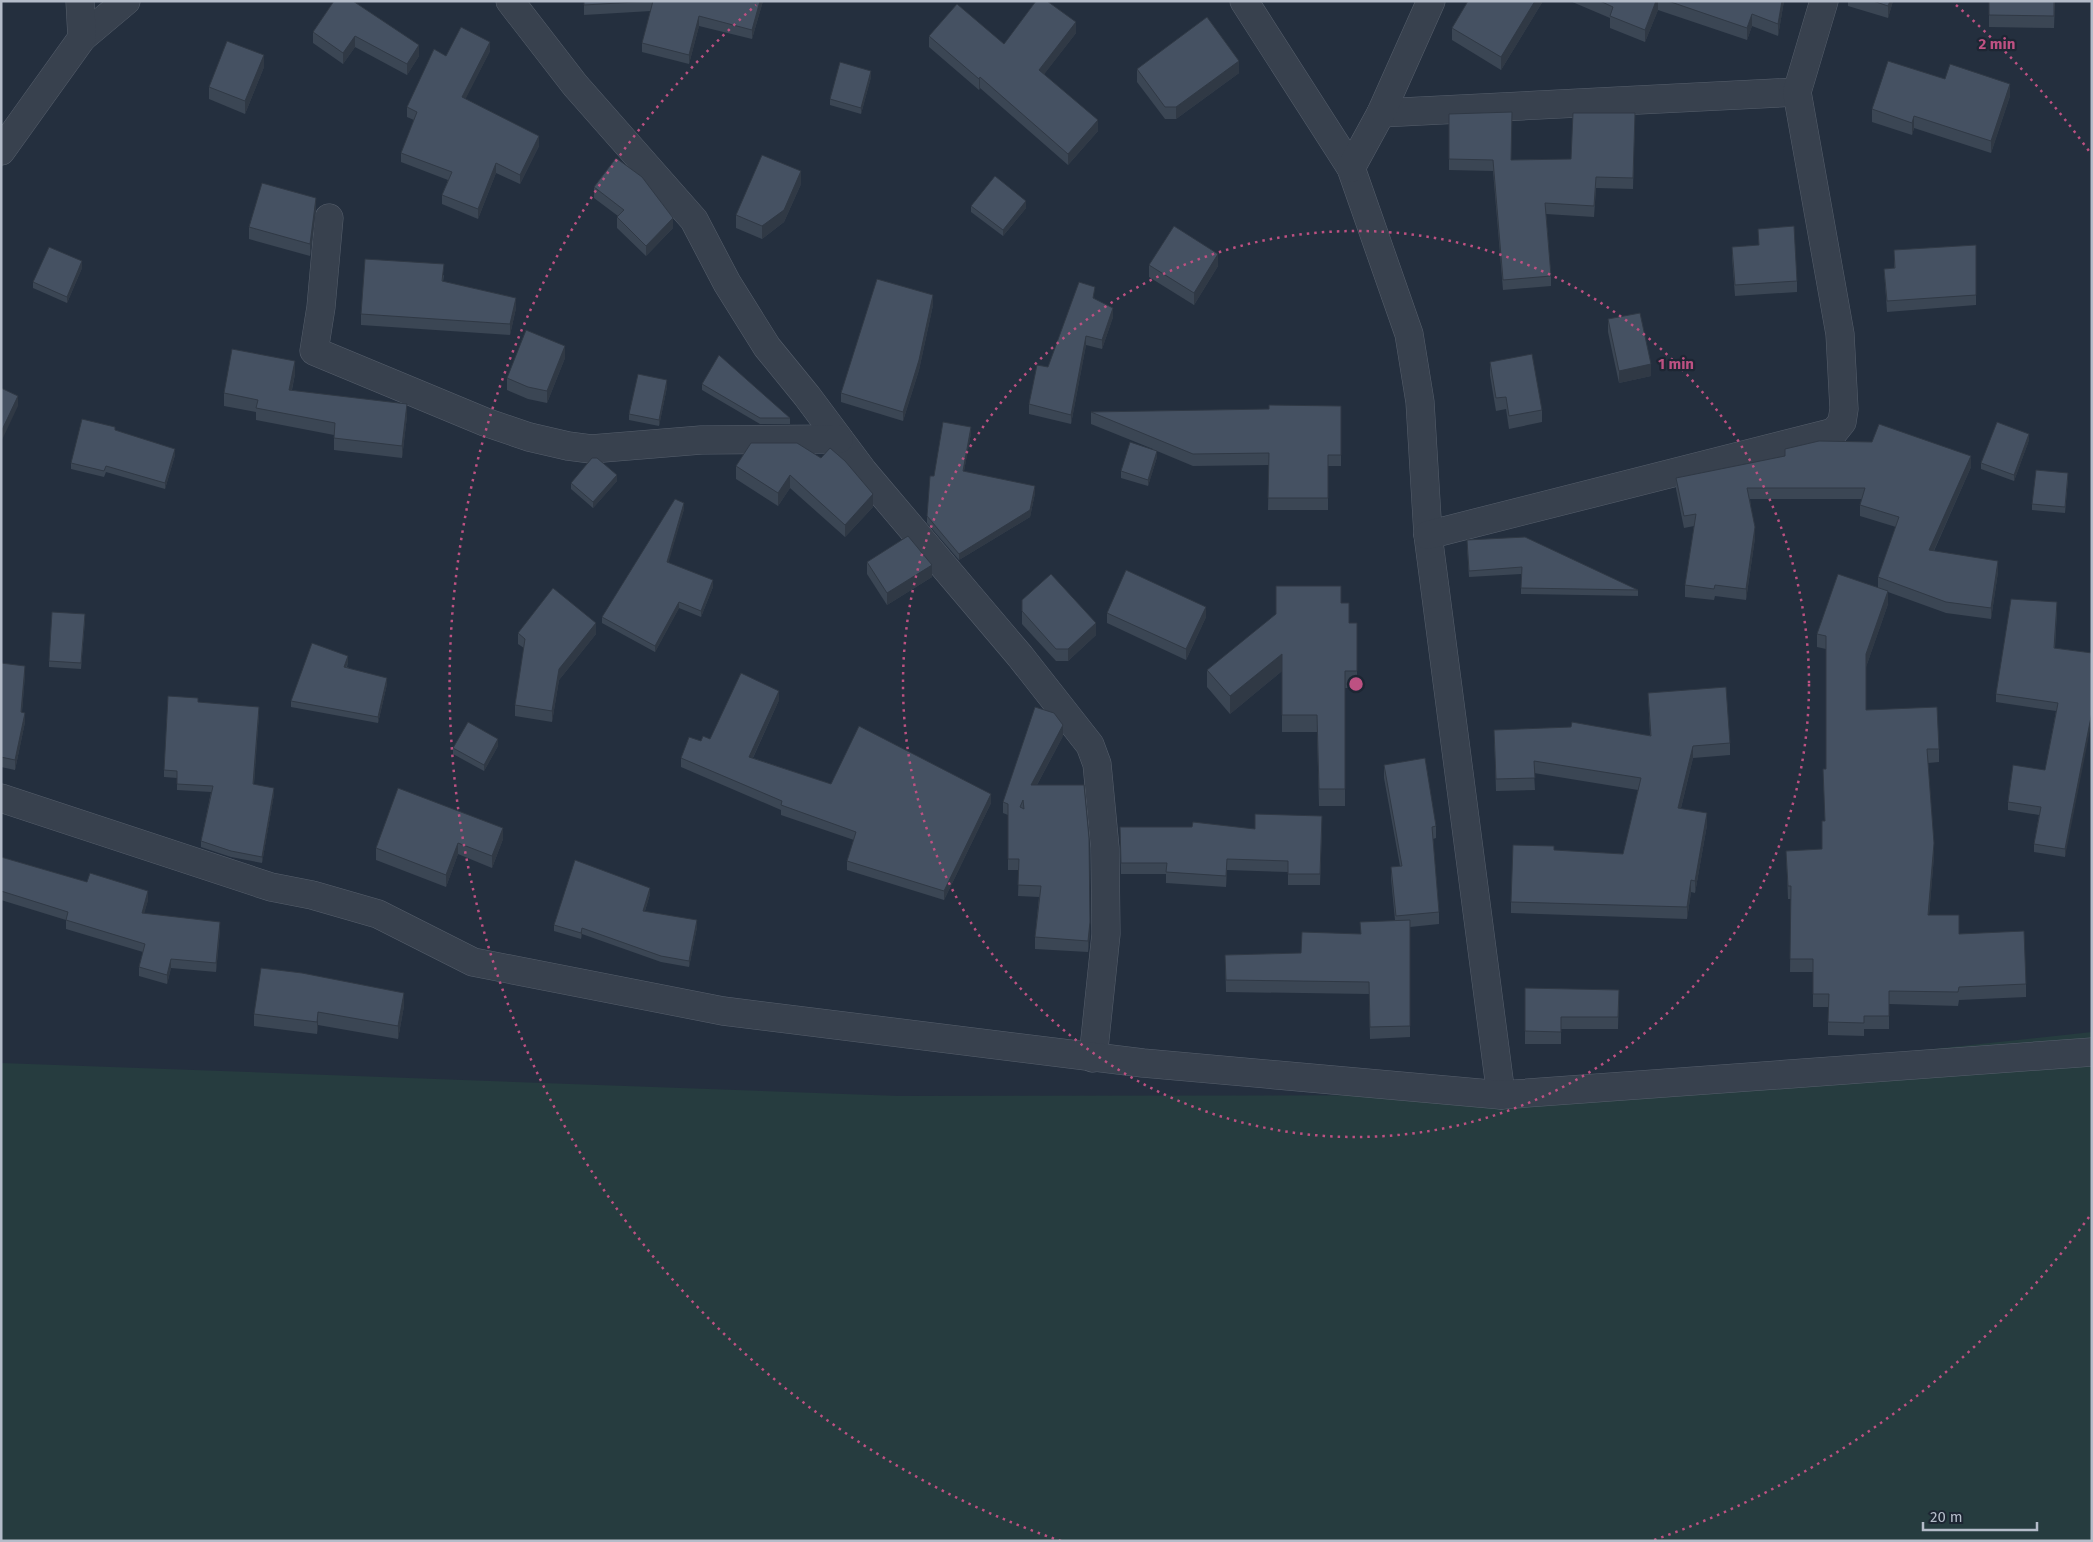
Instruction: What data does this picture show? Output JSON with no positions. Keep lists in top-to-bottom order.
{
  "scale_bar": "20 m",
  "rings": ["2 min", "1 min"]
}
